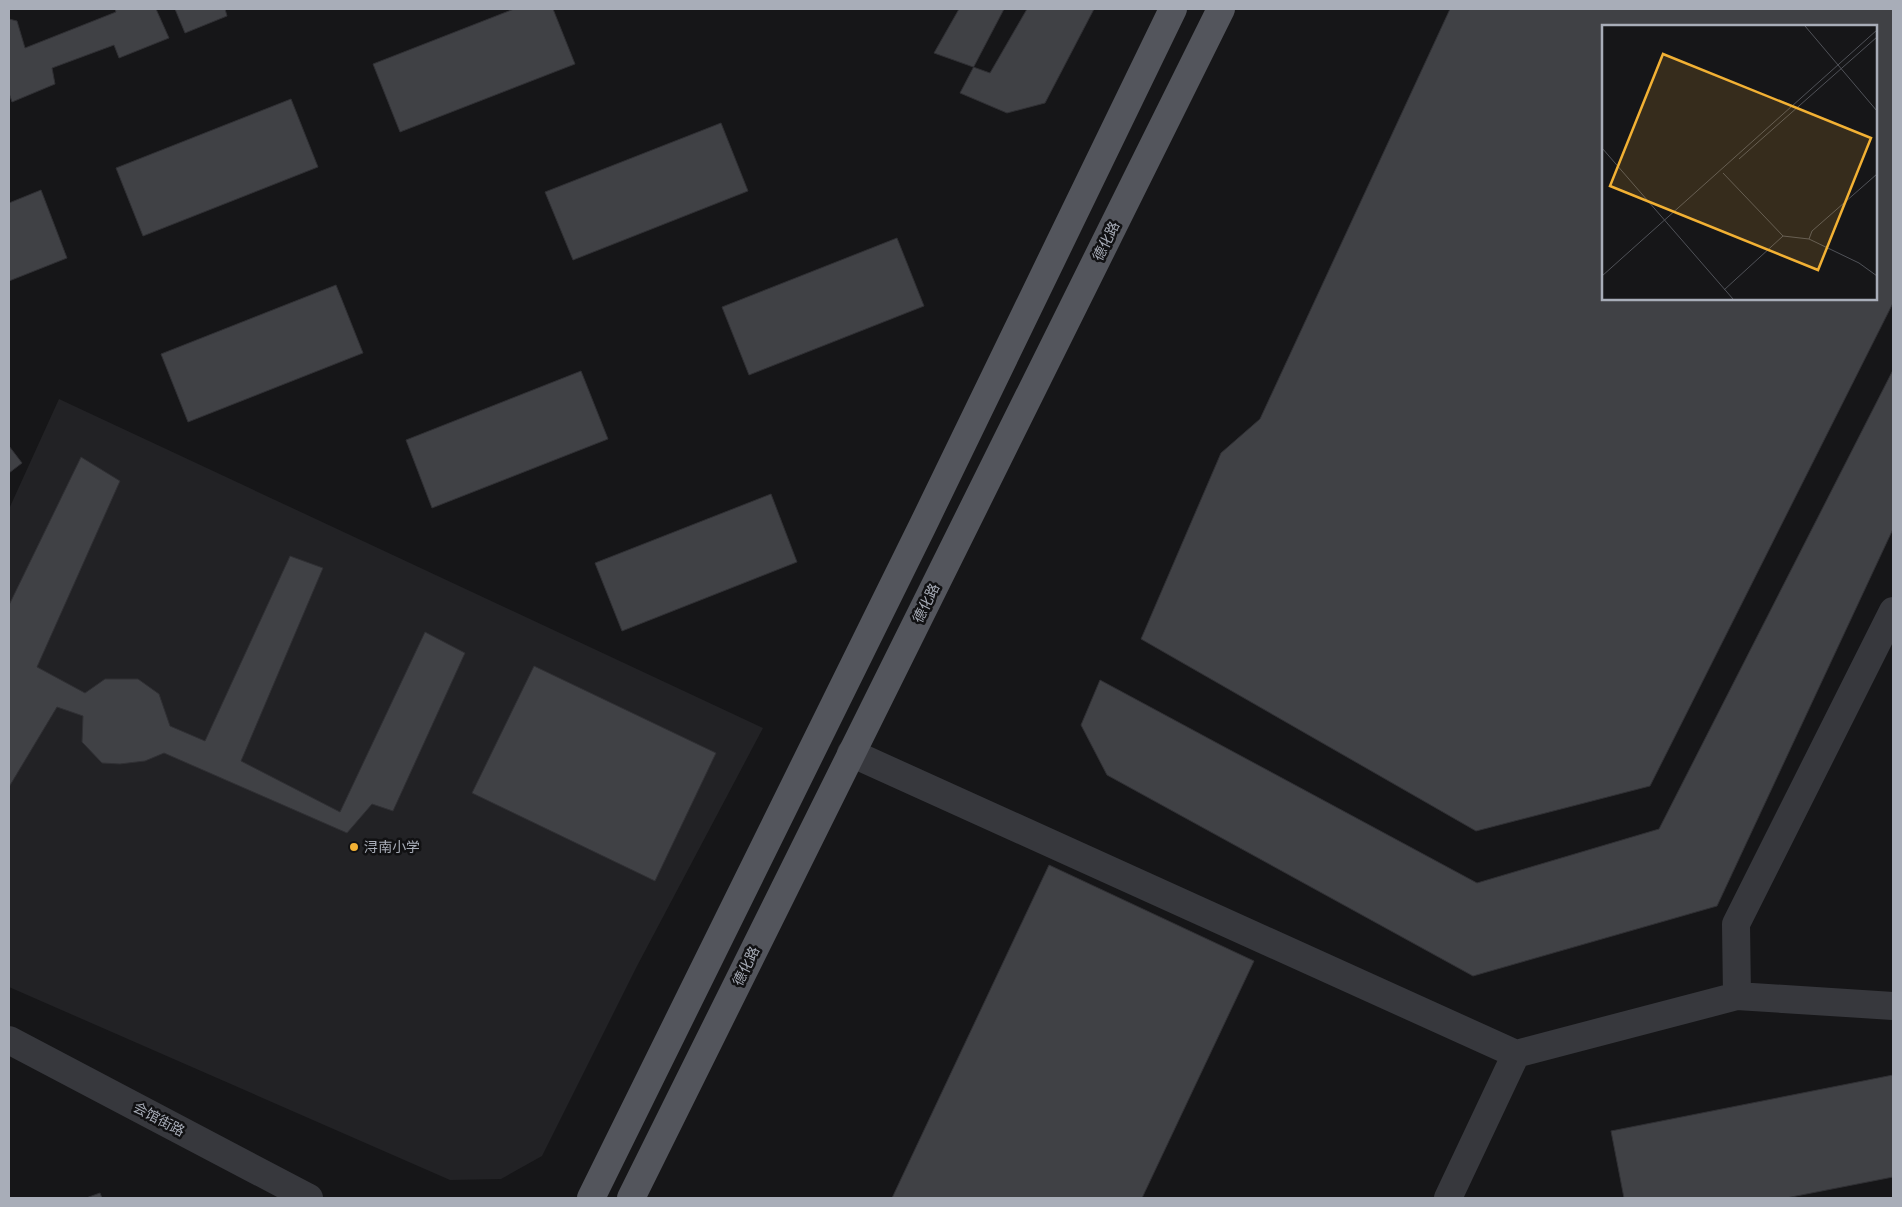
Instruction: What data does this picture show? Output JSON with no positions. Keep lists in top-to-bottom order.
{
  "streets": {
    "main road": ["德化路"],
    "street": ["会馆街路"]
  },
  "places": ["浔南小学"]
}
